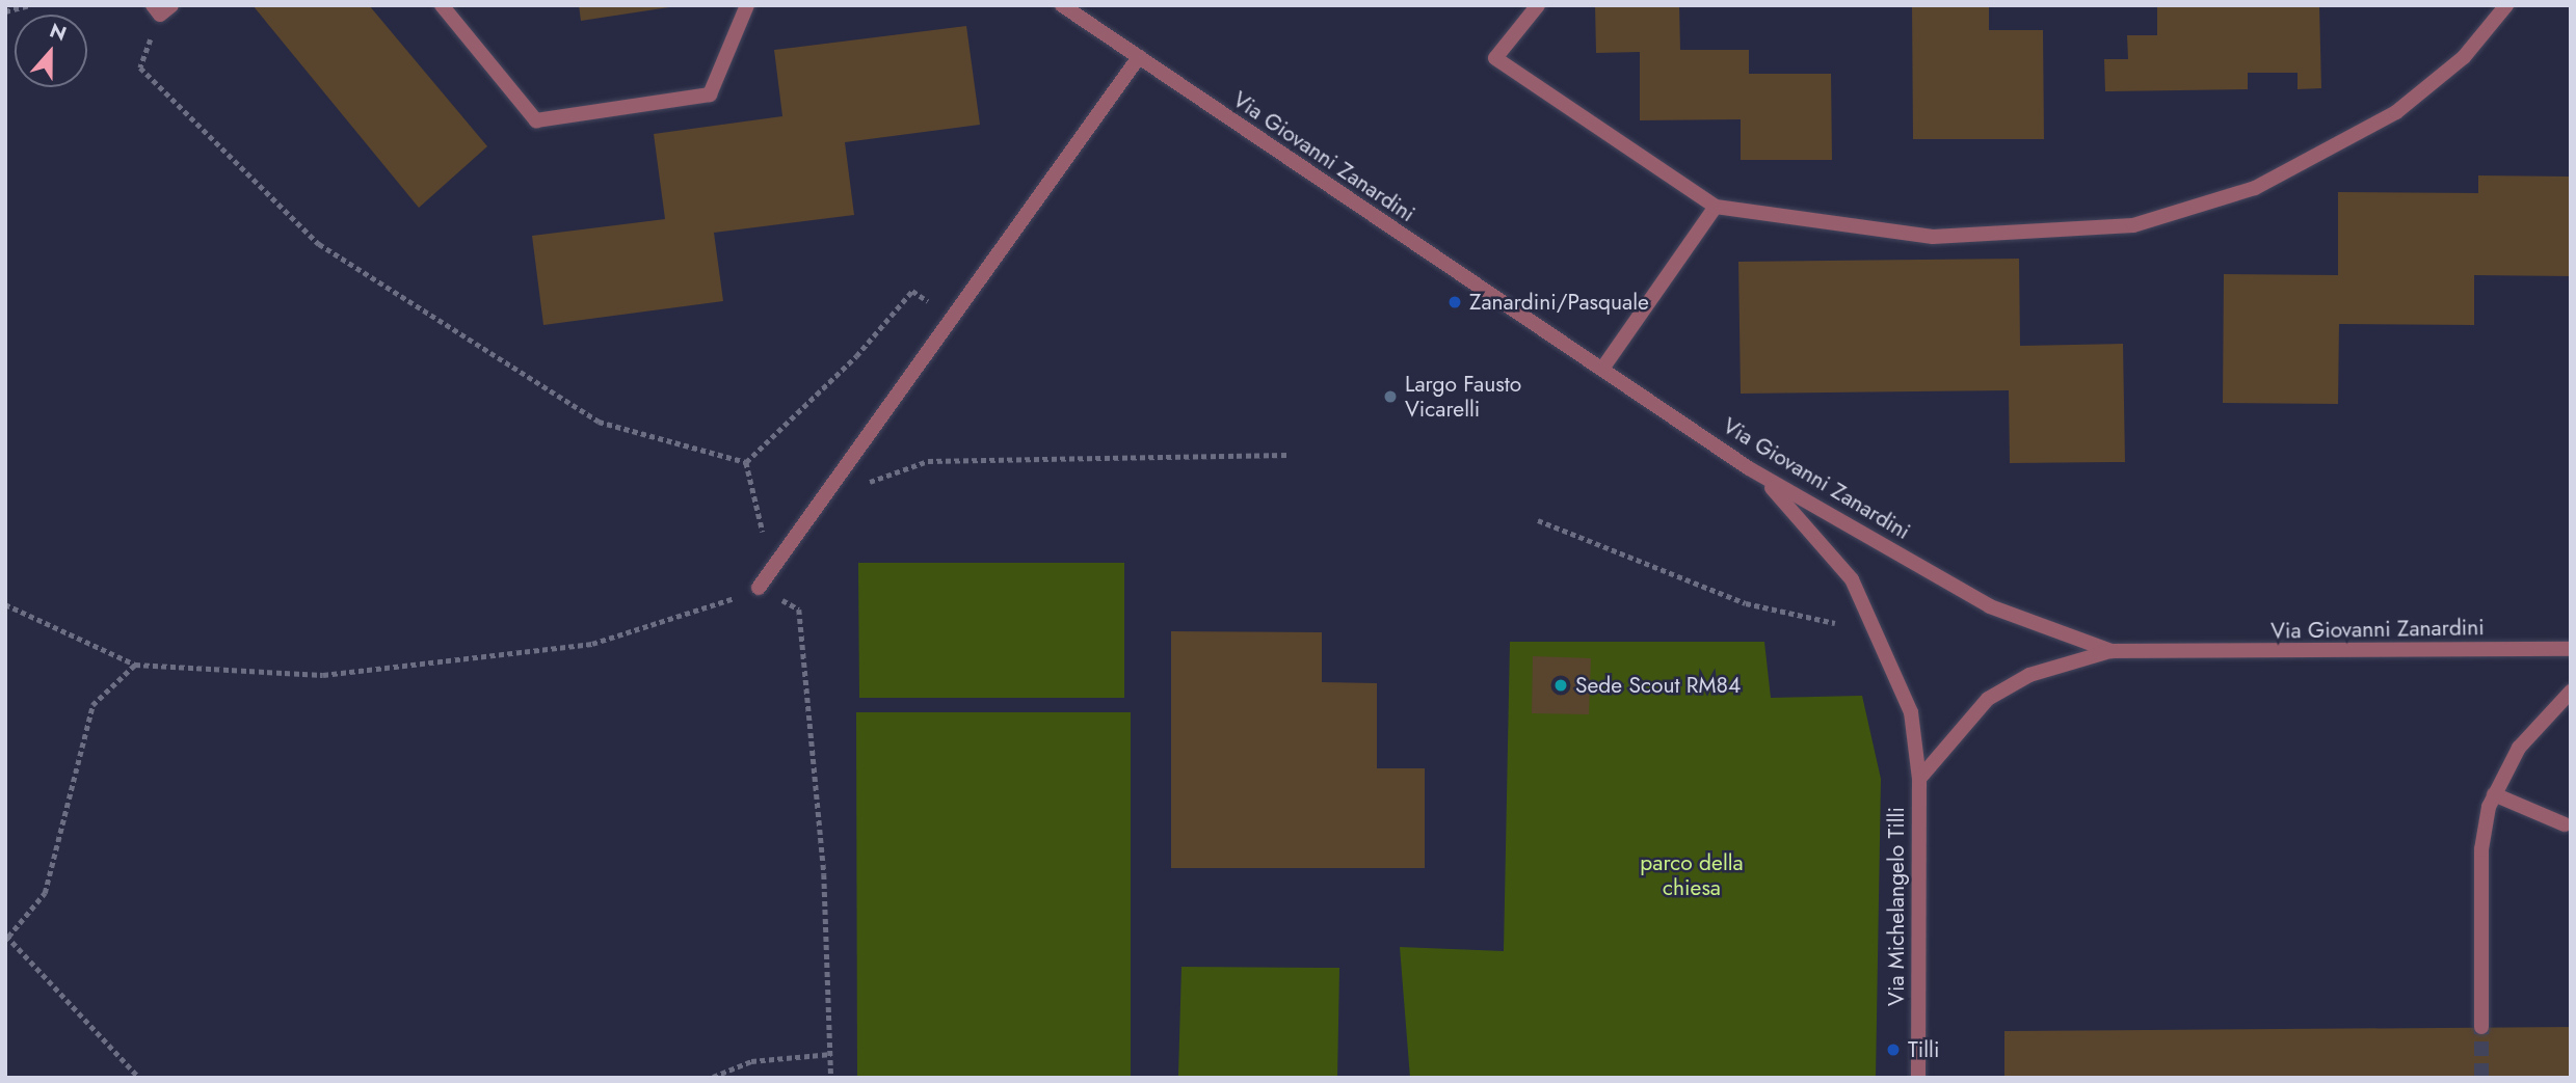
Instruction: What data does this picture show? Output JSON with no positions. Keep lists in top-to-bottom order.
{
  "streets": {
    "street": ["Via Giovanni Zanardini", "Via Michelangelo Tilli"]
  },
  "crossings": [
    ["Via Giovanni Zanardini", "Via Michelangelo Tilli"]
  ],
  "parks": ["parco della chiesa"],
  "places": [
    "Zanardini/Pasquale",
    "Largo Fausto Vicarelli",
    "Sede Scout RM84",
    "Tilli"
  ],
  "north": "top"
}
